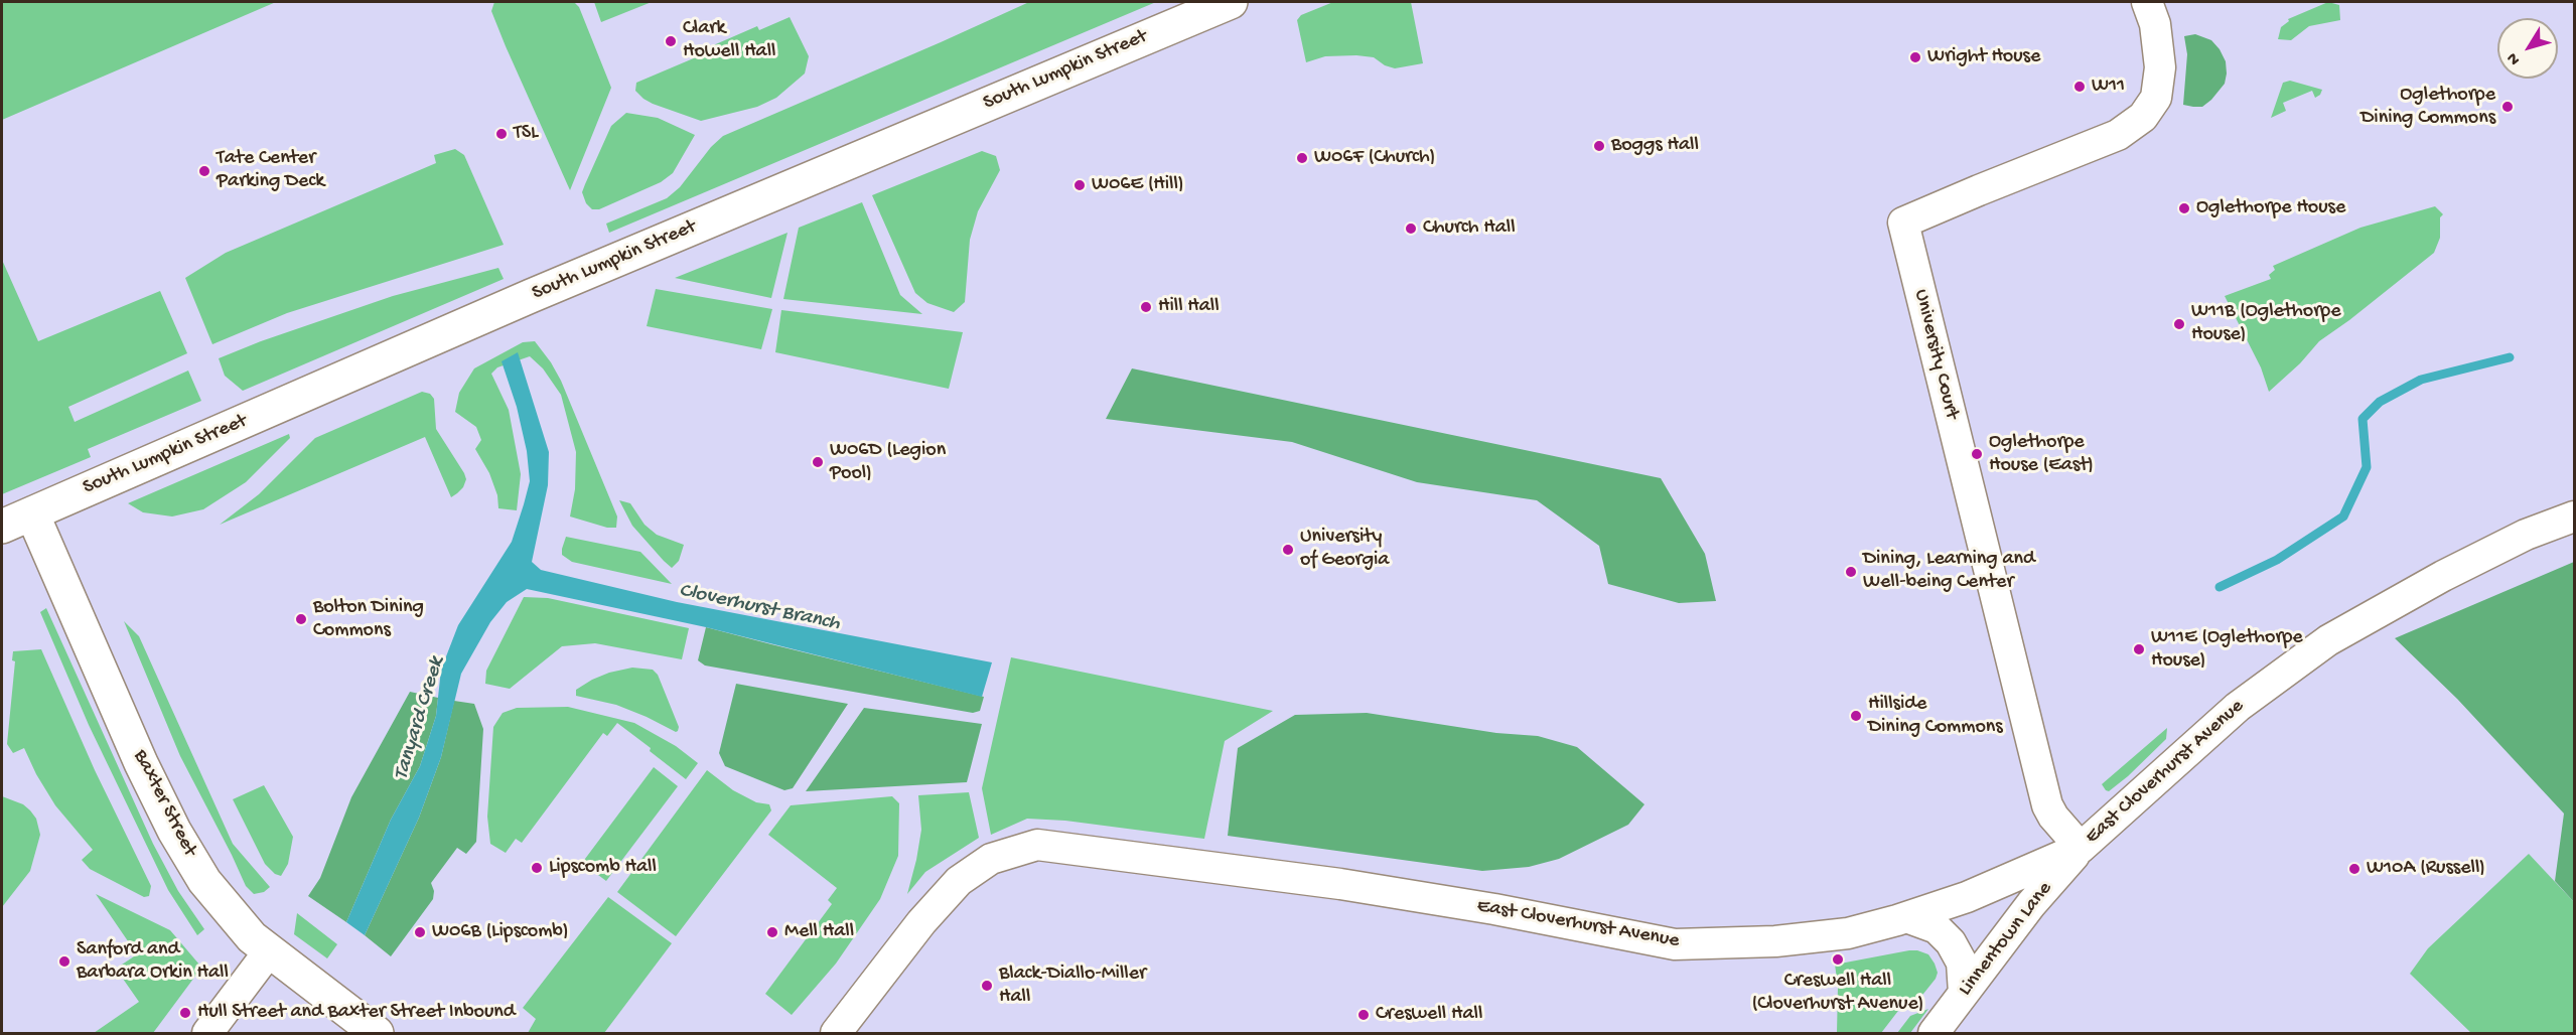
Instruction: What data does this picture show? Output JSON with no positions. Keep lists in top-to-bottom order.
{
  "streets": {
    "main road": ["South Lumpkin Street", "Baxter Street"],
    "street": ["University Court", "East Cloverhurst Avenue", "Linnentown Lane"]
  },
  "crossings": [
    ["South Lumpkin Street", "Baxter Street"],
    ["University Court", "East Cloverhurst Avenue"],
    ["University Court", "Linnentown Lane"],
    ["East Cloverhurst Avenue", "Linnentown Lane"]
  ],
  "water": ["Cloverhurst Branch", "Tanyard Creek"],
  "places": [
    "Clark Howell Hall",
    "Wright House",
    "W11",
    "Oglethorpe Dining Commons",
    "TSL",
    "Boggs Hall",
    "W06F (Church)",
    "Tate Center Parking Deck",
    "W06E (Hill)",
    "Oglethorpe House",
    "Church Hall",
    "Hill Hall",
    "W11B (Oglethorpe House)",
    "Oglethorpe House (East)",
    "W06D (Legion Pool)",
    "University of Georgia",
    "Dining, Learning and Well-being Center",
    "Bolton Dining Commons",
    "W11E (Oglethorpe House)",
    "Hillside Dining Commons",
    "Lipscomb Hall",
    "W10A (Russell)",
    "W06B (Lipscomb)",
    "Mell Hall",
    "Creswell Hall (Cloverhurst Avenue)",
    "Sanford and Barbara Orkin Hall",
    "Black-Diallo-Miller Hall",
    "Hull Street and Baxter Street Inbound",
    "Creswell Hall"
  ],
  "north": "bottom left"
}
